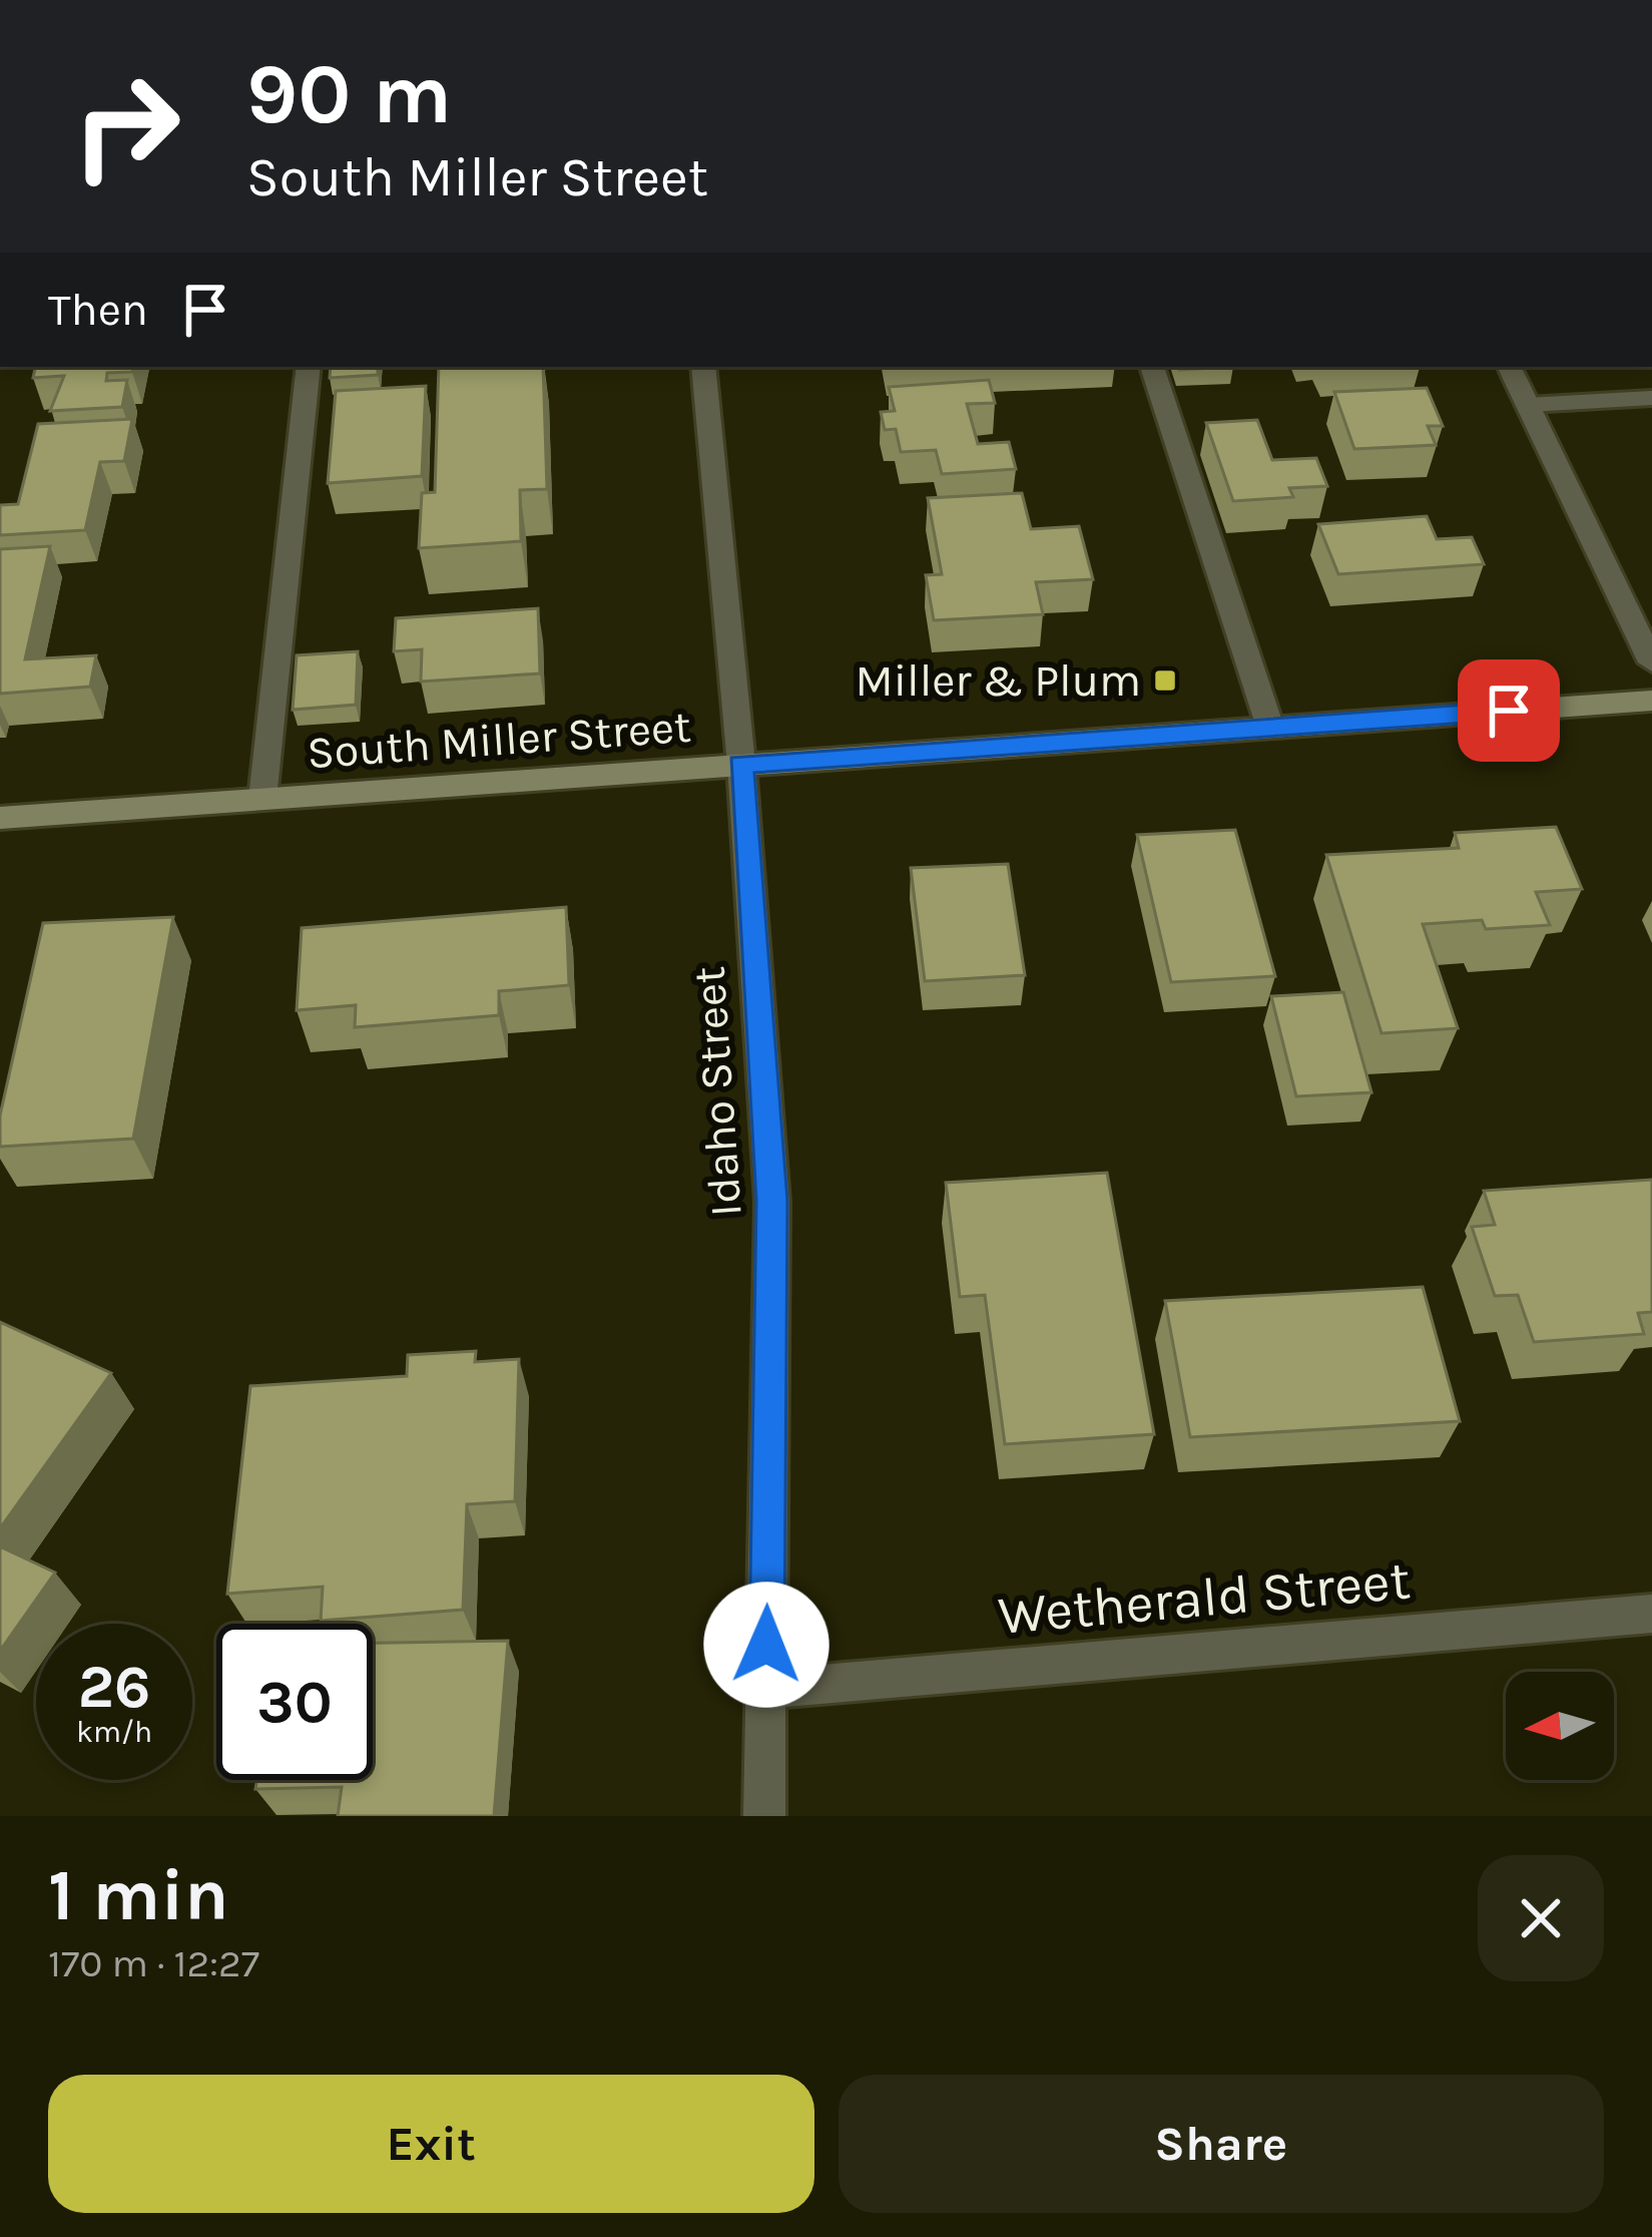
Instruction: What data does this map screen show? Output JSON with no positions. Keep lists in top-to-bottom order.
{
  "streets": {
    "main road": ["South Miller Street"],
    "street": ["Idaho Street", "Wetherald Street"]
  },
  "crossings": [
    ["South Miller Street", "Idaho Street"],
    ["Idaho Street", "Wetherald Street"]
  ],
  "places": {
    "transit": ["Miller & Plum"]
  },
  "north": "left",
  "page": {
    "turn": ["90 m", "South Miller Street"],
    "then": "Then",
    "speed": "26 km/h",
    "limit": "30",
    "heading": ["1 min", "170 m · 12:27"],
    "buttons": ["Exit", "Share"]
  }
}
